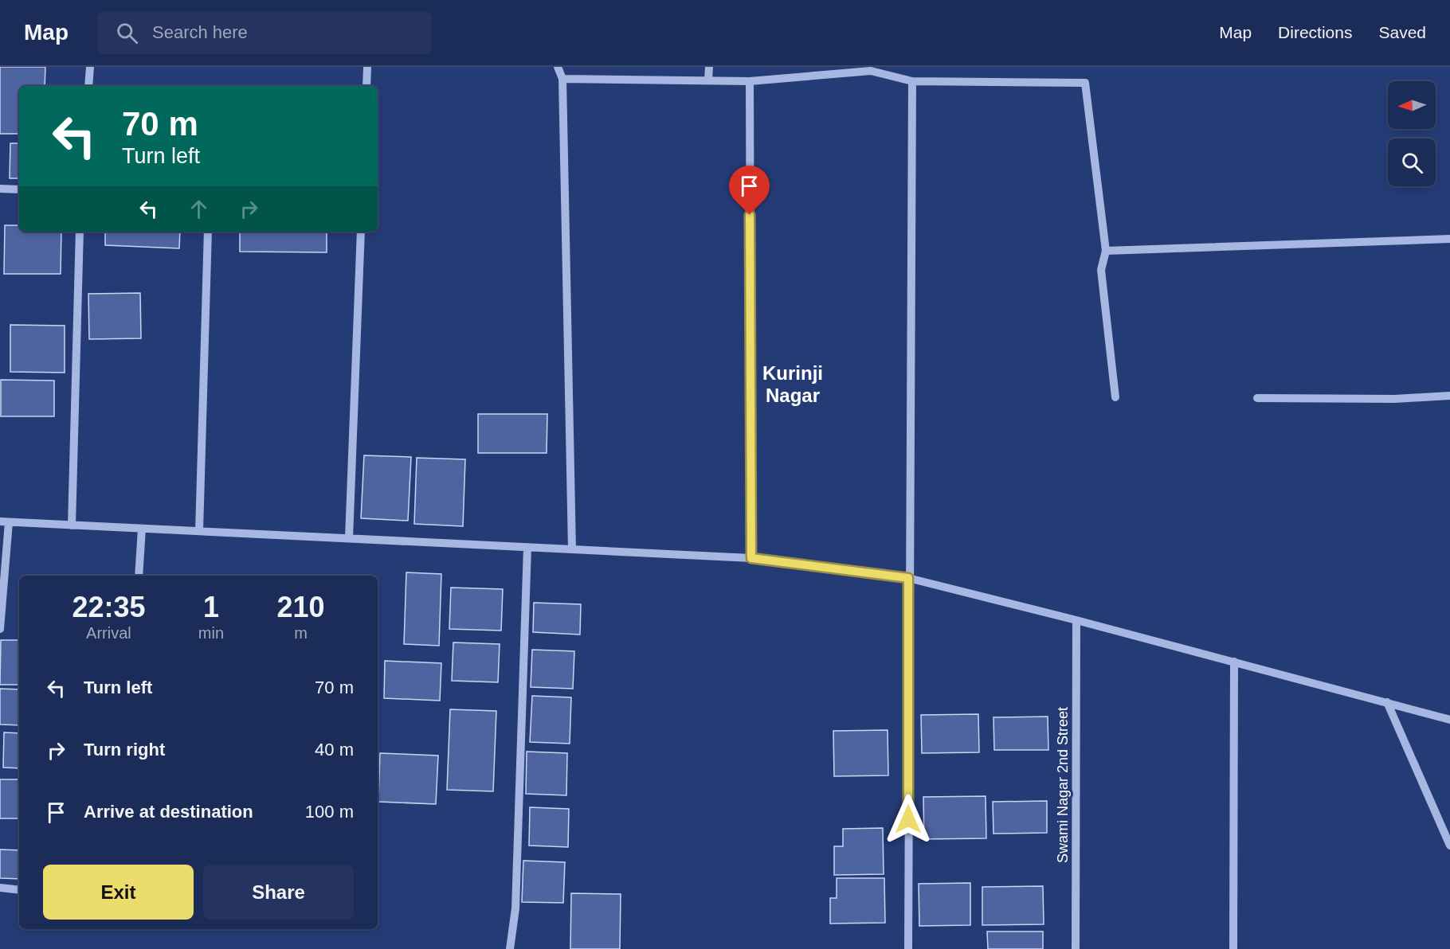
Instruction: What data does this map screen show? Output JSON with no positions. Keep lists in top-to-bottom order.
{
  "streets": {
    "street": ["Swami Nagar 2nd Street"]
  },
  "districts": ["Kurinji Nagar"],
  "north": "left",
  "page": {
    "header": "Map",
    "search": "Search here",
    "nav": ["Map", "Directions", "Saved"],
    "turn": ["70 m", "Turn left"],
    "eta": [
      "22:35",
      "Arrival",
      "1",
      "min",
      "210",
      "m"
    ],
    "list": [
      {
        "name": "Turn left",
        "value": "70 m"
      },
      {
        "name": "Turn right",
        "value": "40 m"
      },
      {
        "name": "Arrive at destination",
        "value": "100 m"
      }
    ],
    "buttons": ["Exit", "Share"]
  }
}
